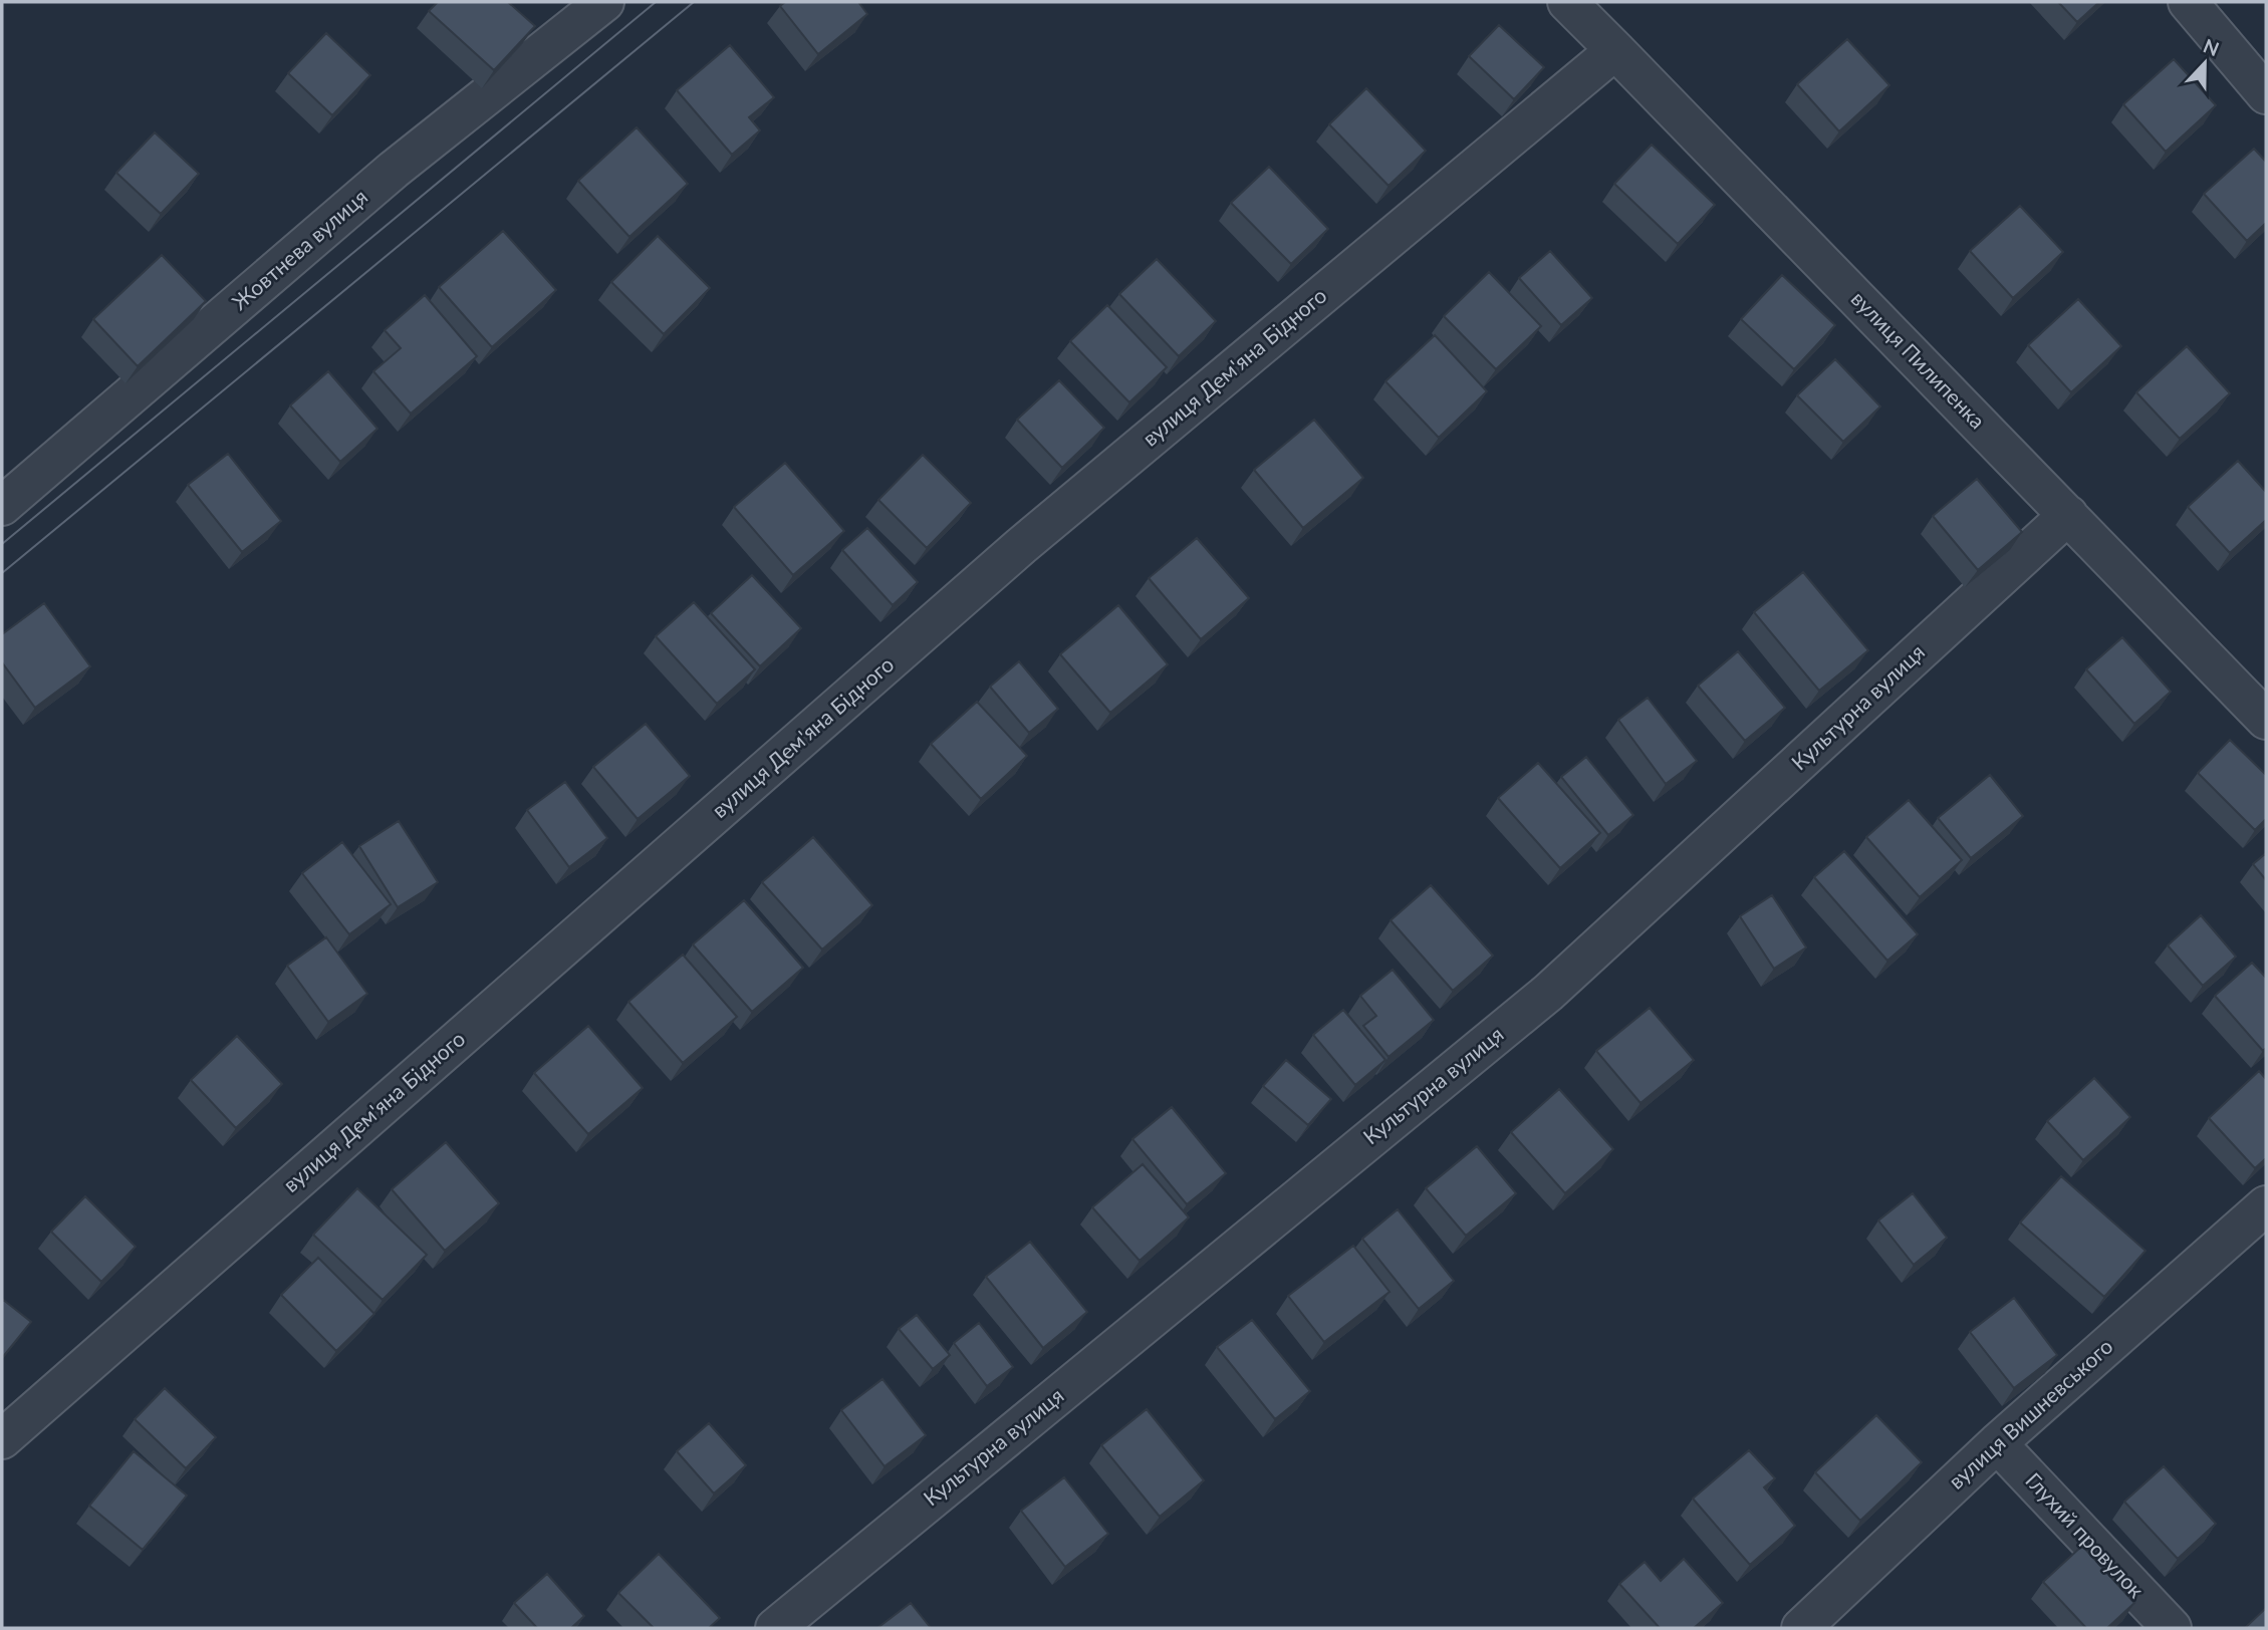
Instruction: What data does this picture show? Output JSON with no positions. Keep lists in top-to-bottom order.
{
  "streets": {
    "street": [
      "Жовтнева вулиця",
      "вулиця Пилипенка",
      "вулиця Дем'яна Бідного",
      "Культурна вулиця",
      "вулиця Вишневського",
      "Глухий провулок"
    ]
  },
  "crossings": [
    ["вулиця Пилипенка", "вулиця Дем'яна Бідного"],
    ["вулиця Пилипенка", "Культурна вулиця"],
    ["вулиця Вишневського", "Глухий провулок"]
  ],
  "north": "top"
}
